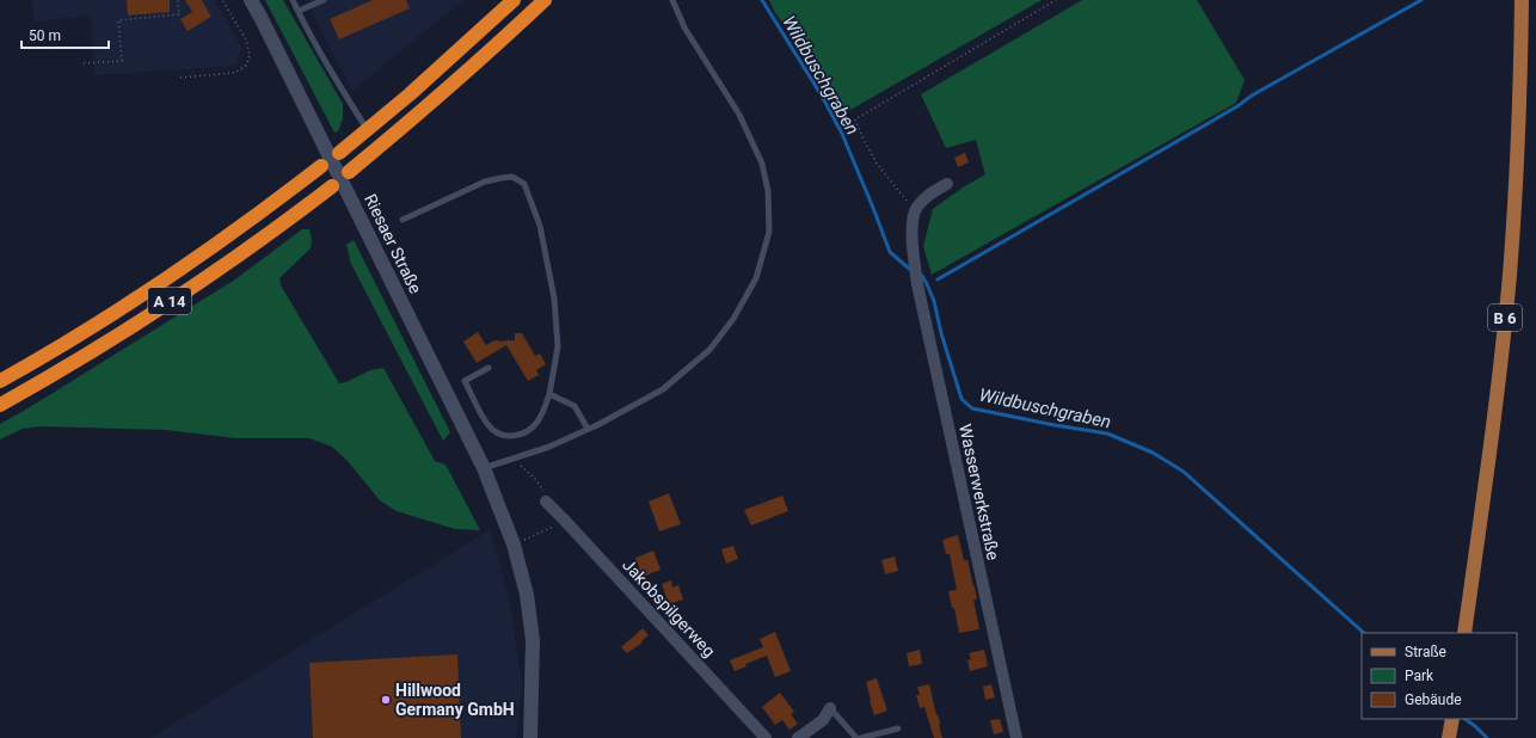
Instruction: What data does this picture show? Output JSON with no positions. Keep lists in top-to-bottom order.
{
  "streets": {
    "highway": ["A 14"],
    "main road": ["Riesaer Straße", "B 6"],
    "street": ["Wasserwerkstraße", "Jakobspilgerweg"]
  },
  "water": ["Wildbuschgraben"],
  "places": ["Hillwood Germany GmbH"],
  "legend": ["Straße", "Park", "Gebäude"],
  "scale_bar": "50 m"
}
